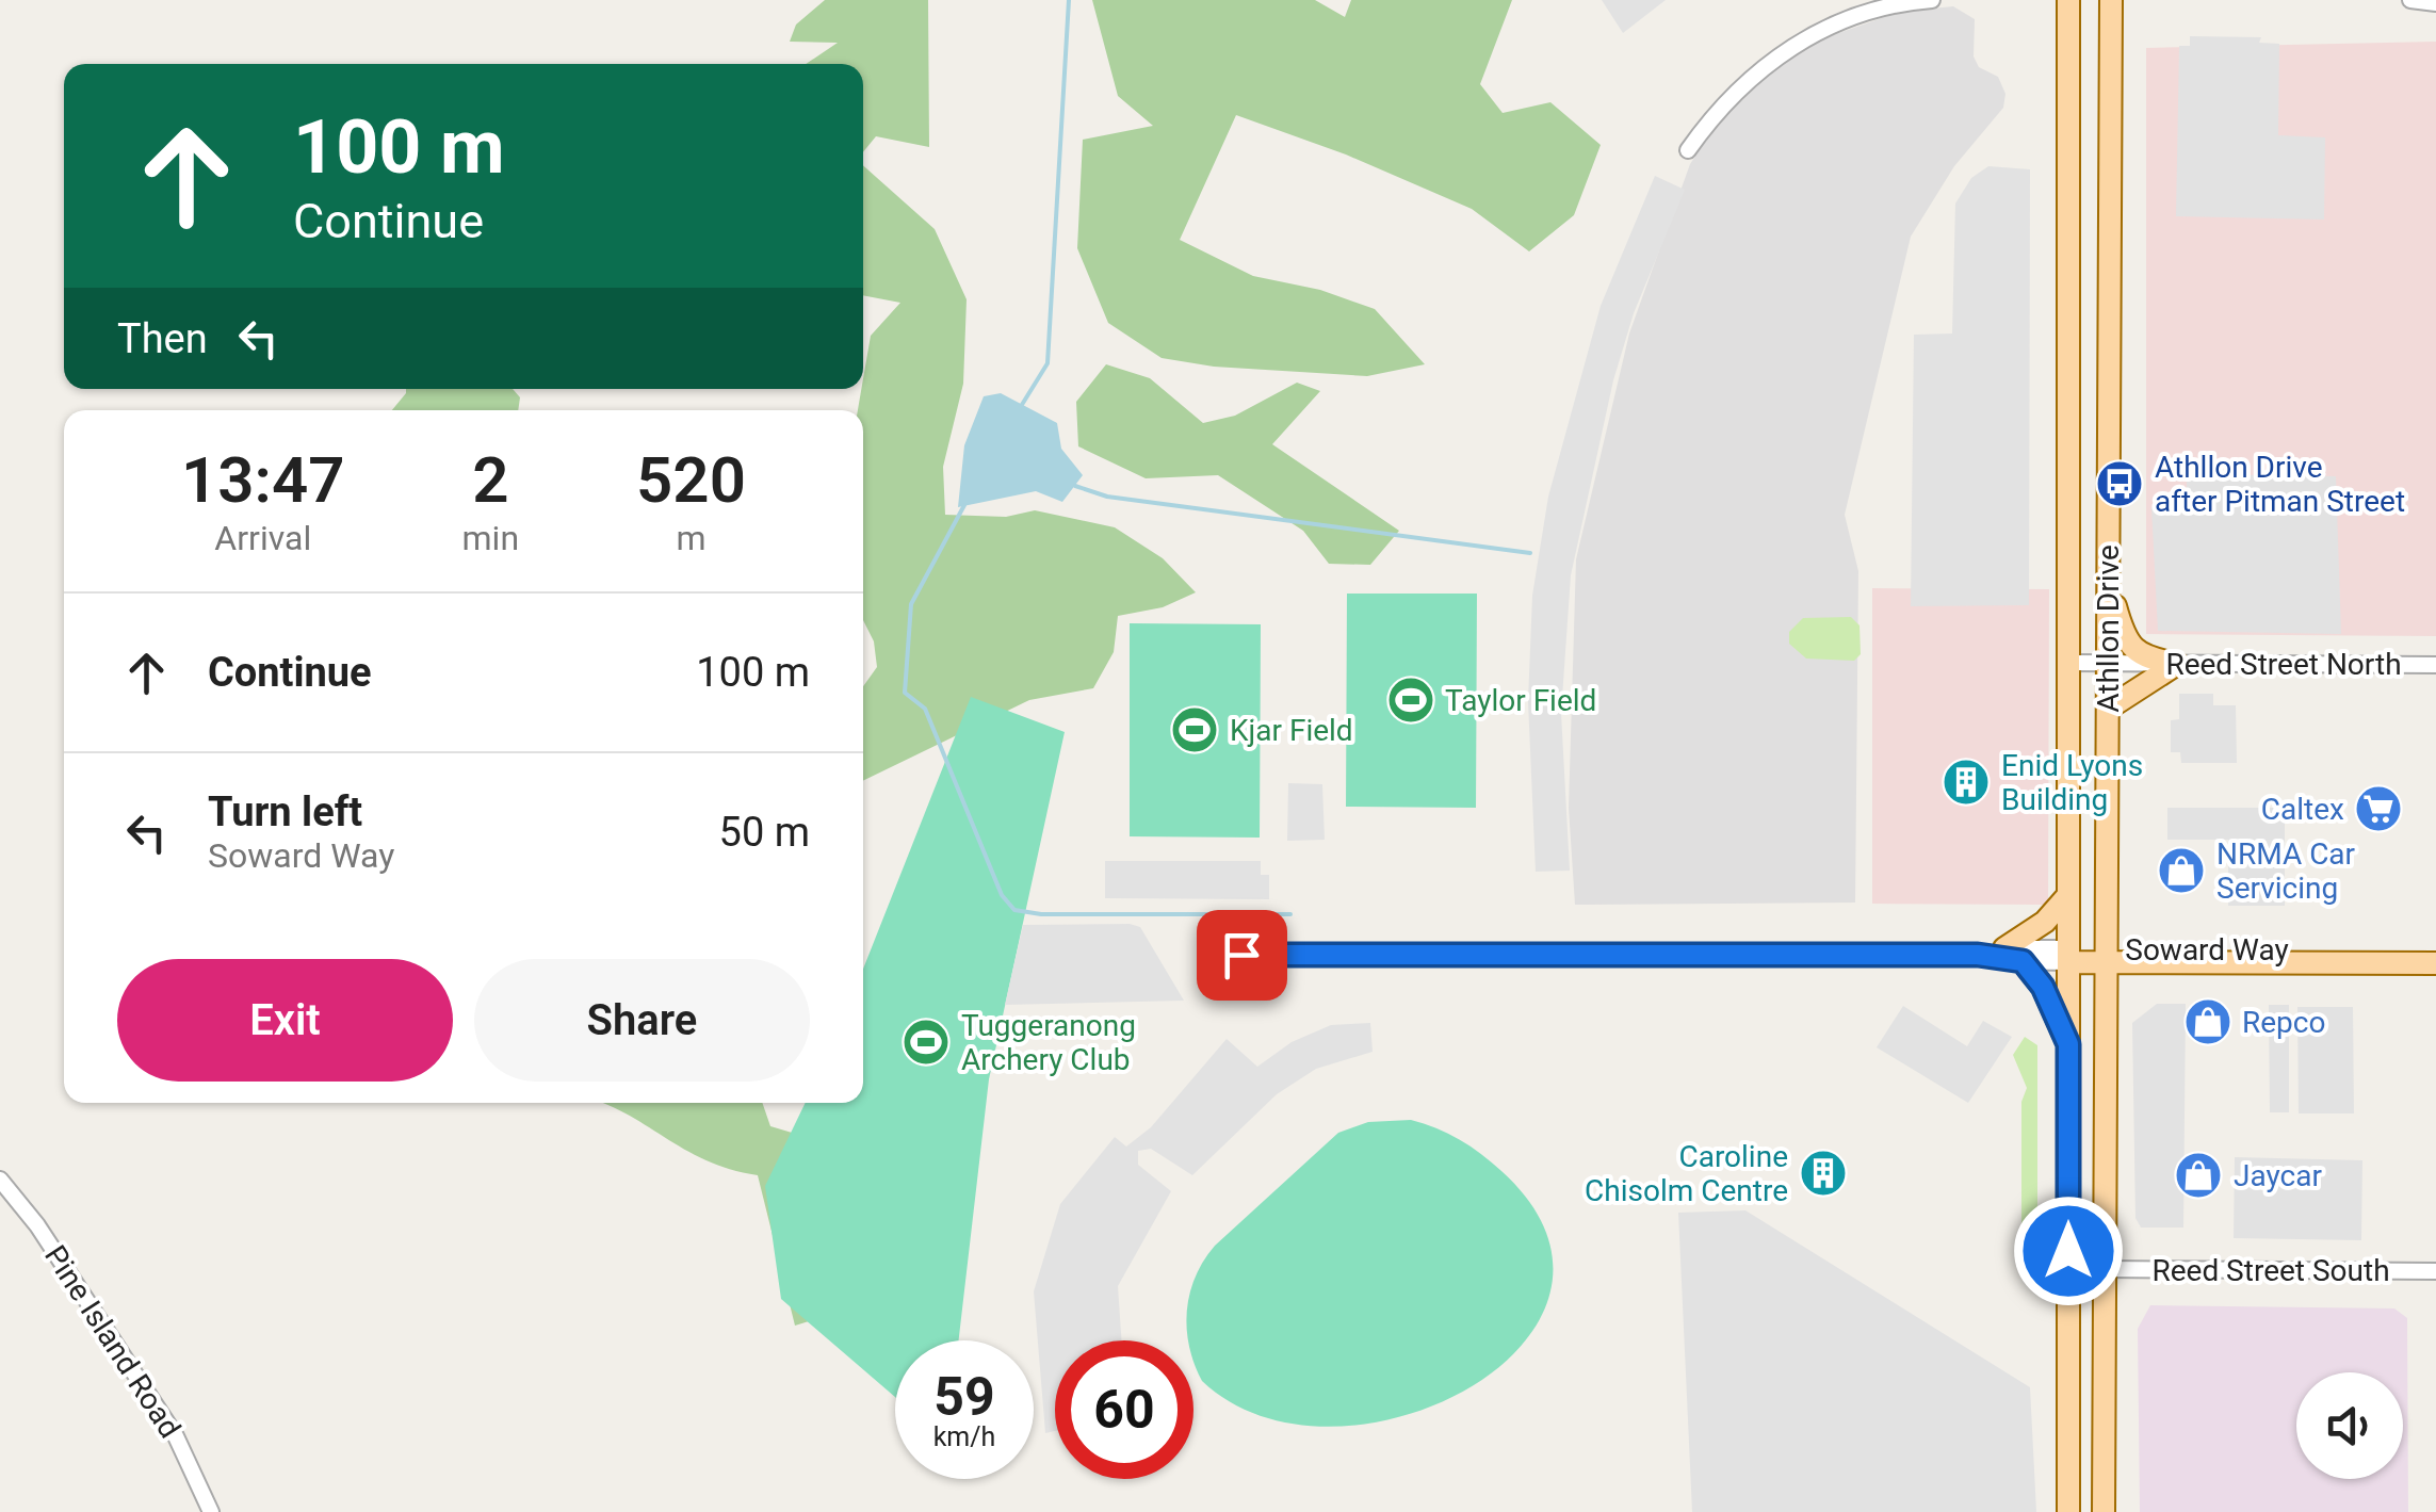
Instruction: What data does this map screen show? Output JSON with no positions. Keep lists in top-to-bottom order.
{
  "streets": {
    "main road": ["Athllon Drive", "Soward Way"],
    "street": ["Reed Street North", "Reed Street South", "Pine Island Road"]
  },
  "crossings": [
    ["Athllon Drive", "Reed Street North"],
    ["Athllon Drive", "Soward Way"],
    ["Athllon Drive", "Reed Street South"]
  ],
  "places": {
    "bus stop": ["Athllon Drive after Pitman Street"],
    "sports": ["Taylor Field", "Kjar Field", "Tuggeranong Archery Club"],
    "building": ["Enid Lyons Building", "Caroline Chisolm Centre"],
    "supermarket": ["Caltex"],
    "shop": ["NRMA Car Servicing", "Repco", "Jaycar"]
  },
  "page": {
    "turn": ["100 m", "Continue"],
    "then": "Then",
    "eta": [
      "13:47",
      "Arrival",
      "2",
      "min",
      "520",
      "m"
    ],
    "list": [
      {
        "name": "Continue",
        "value": "100 m"
      },
      {
        "name": "Turn left",
        "note": "Soward Way",
        "value": "50 m"
      }
    ],
    "buttons": ["Exit", "Share"],
    "speed": "59 km/h",
    "limit": "60"
  }
}
